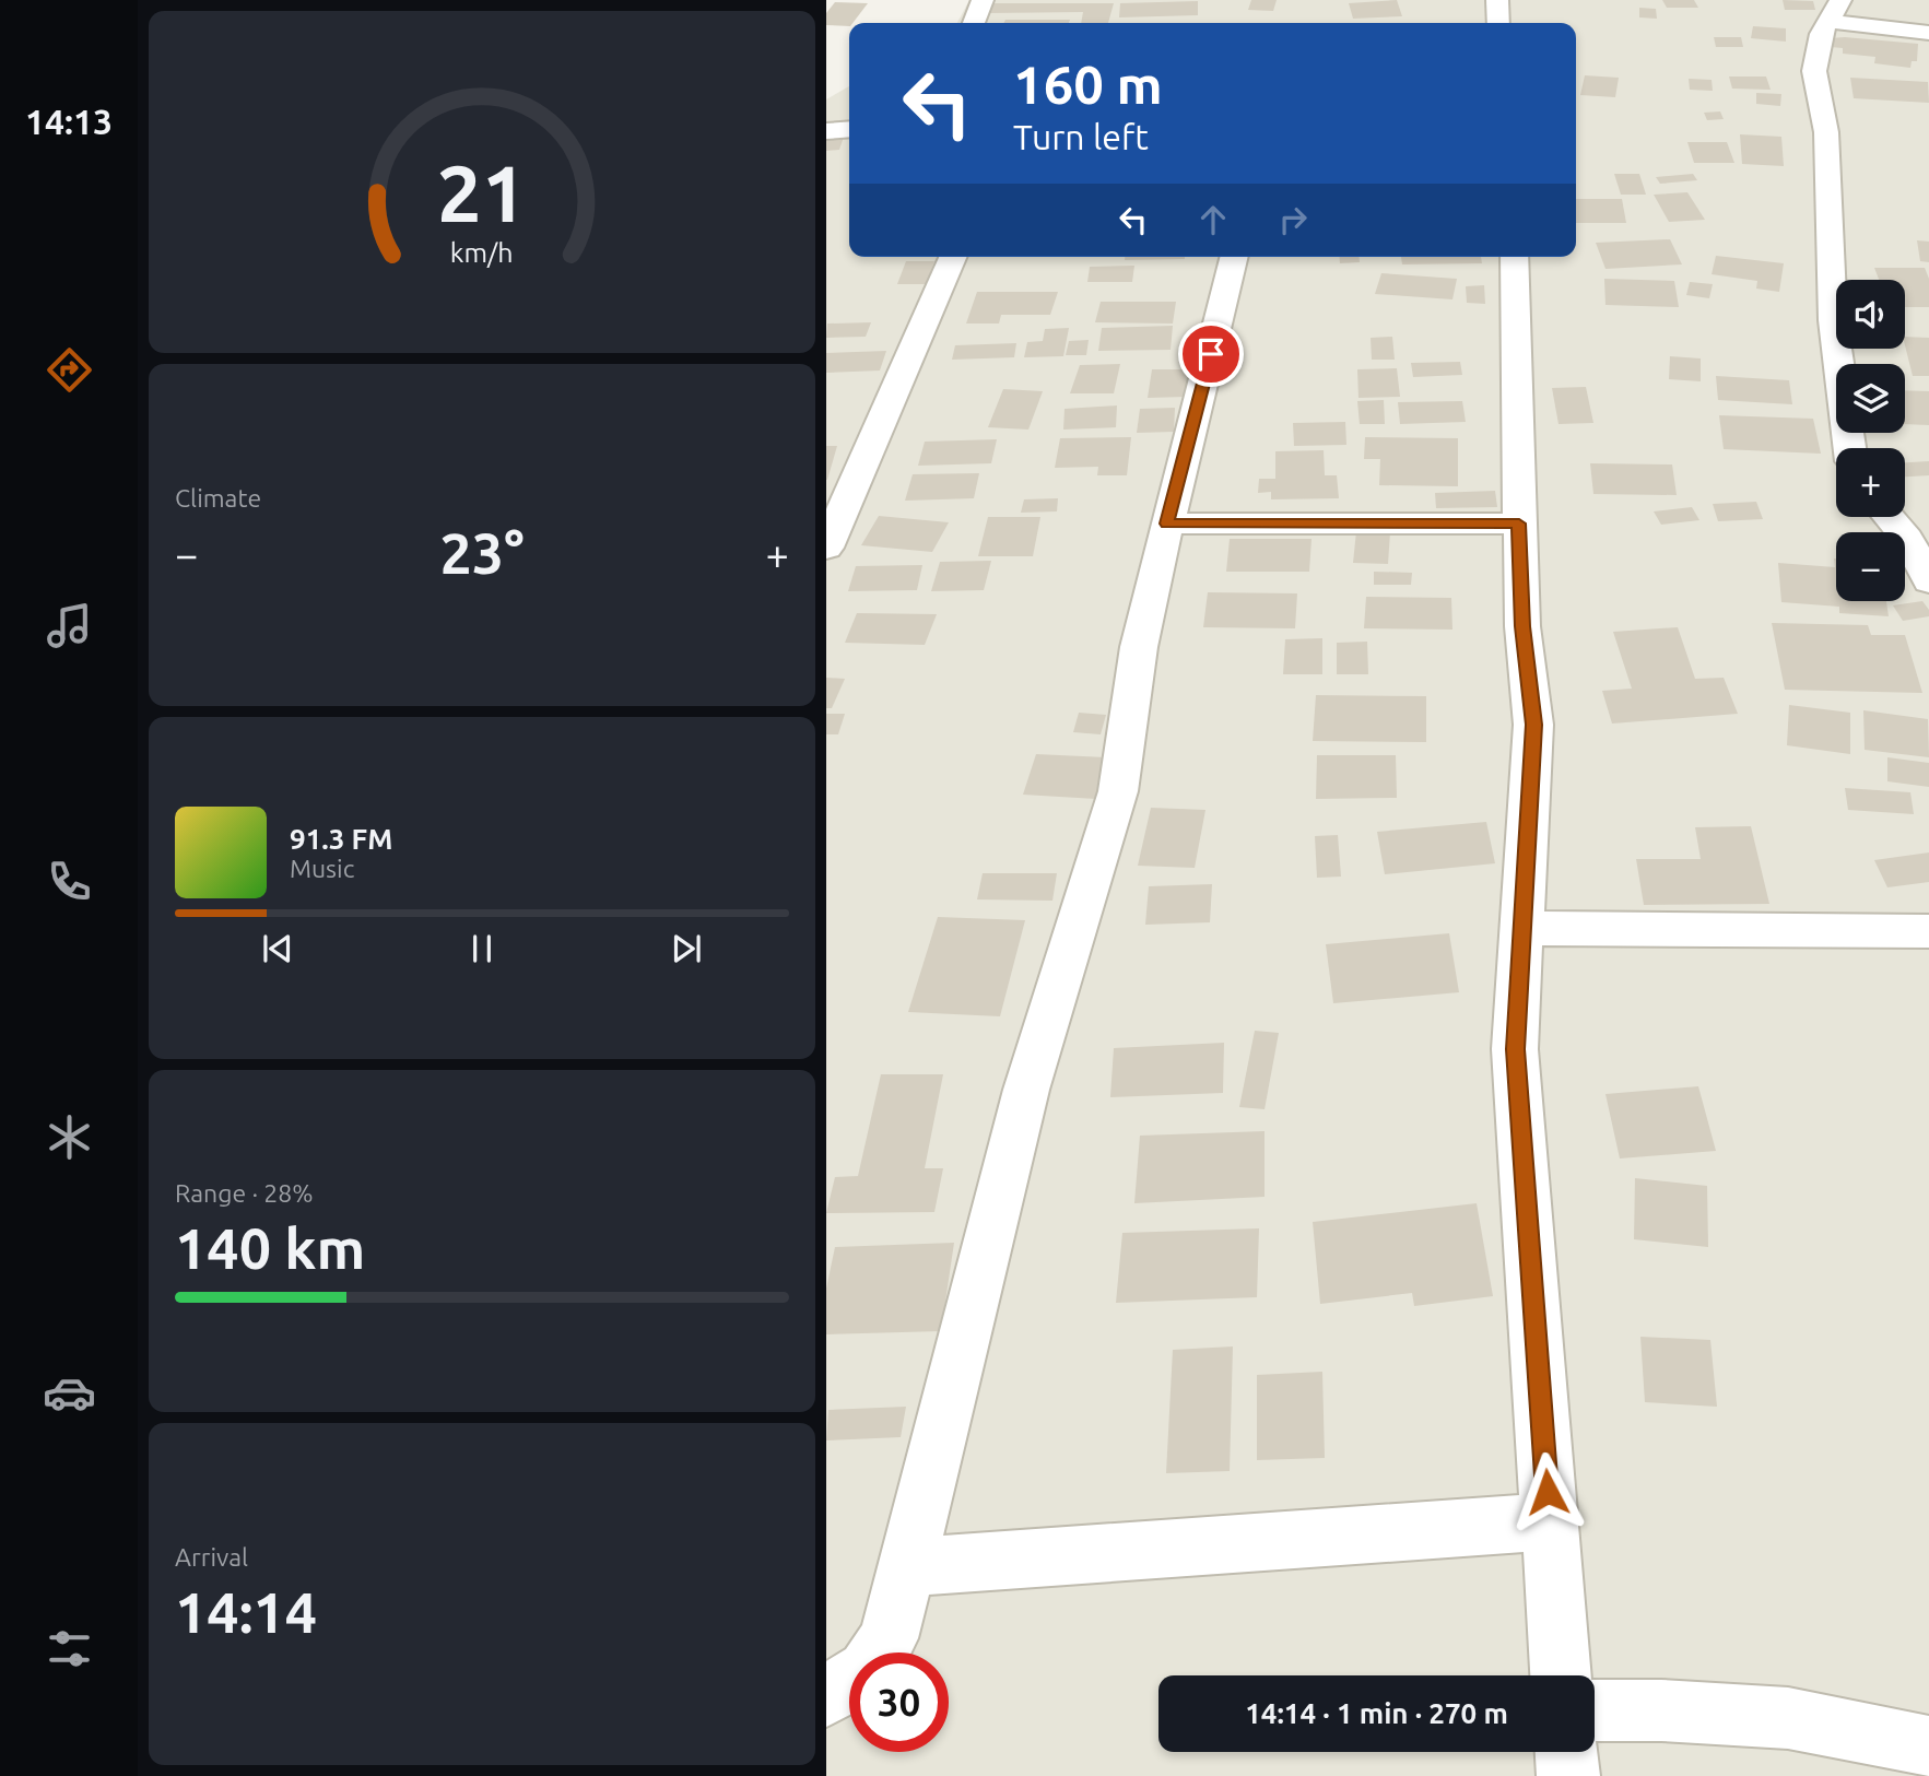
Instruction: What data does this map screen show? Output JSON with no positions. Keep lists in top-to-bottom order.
{
  "page": {
    "tabs": "14:13",
    "turn": ["160 m", "Turn left"],
    "map_buttons": ["+", "−"],
    "tile": [
      "Climate",
      ["Range · 28%", "140 km"],
      ["Arrival", "14:14"]
    ],
    "heat": ["−", "23°", "+"],
    "song": ["91.3 FM", "Music"],
    "limit": "30",
    "trip": "14:14 · 1 min · 270 m",
    "gauge": ["21", "km/h"]
  }
}
